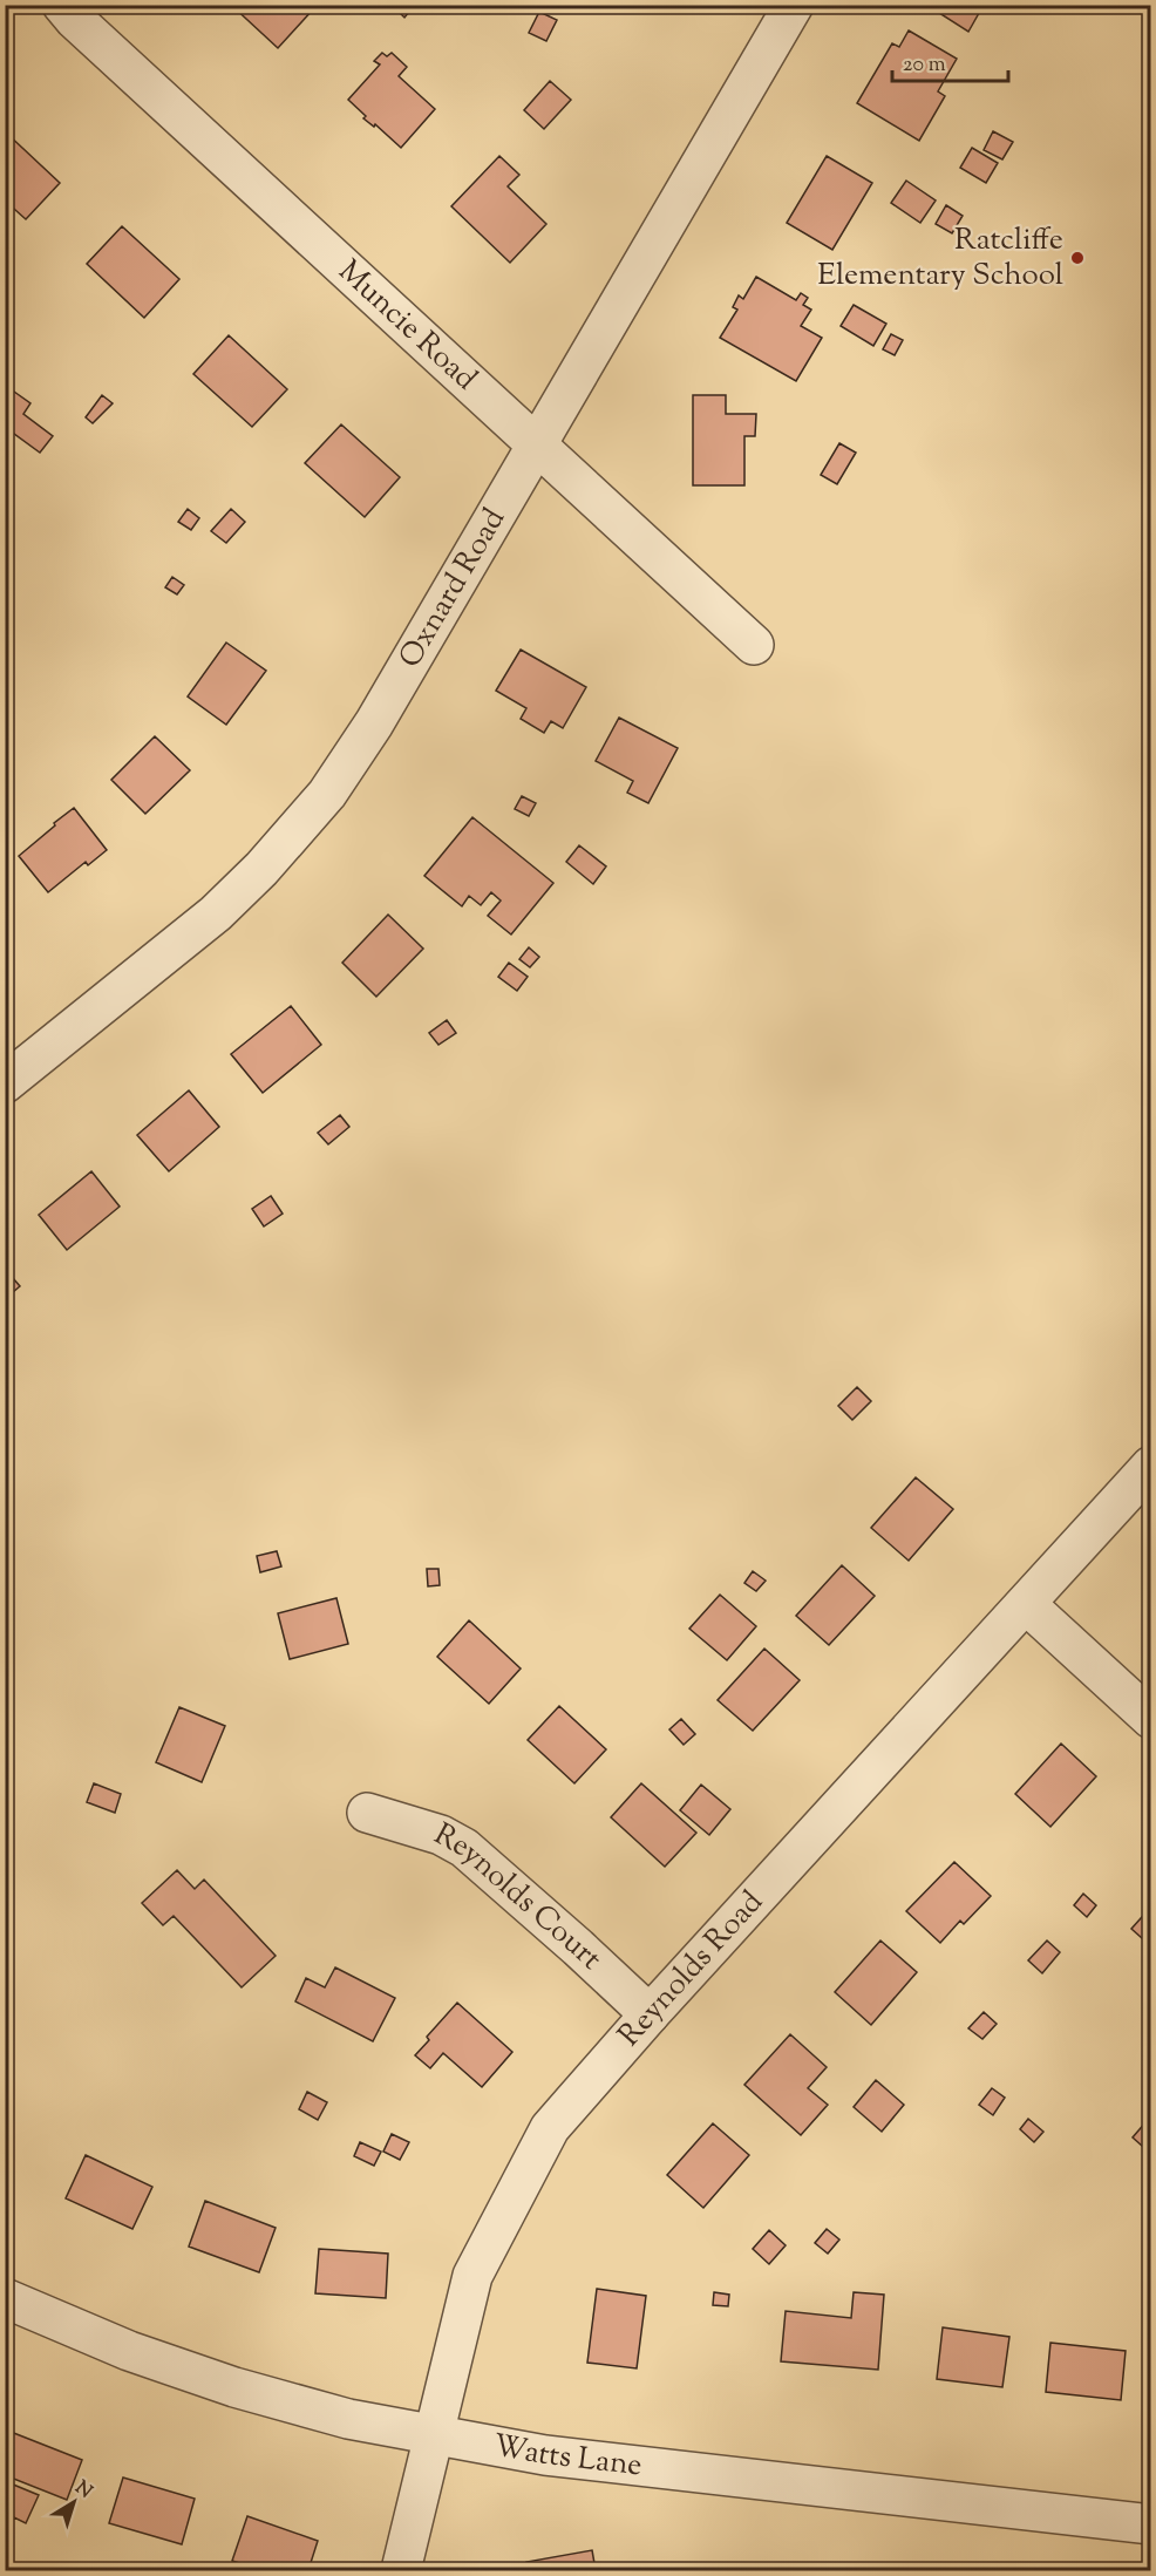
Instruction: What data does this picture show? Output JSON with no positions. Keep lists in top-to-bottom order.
{
  "streets": {
    "street": [
      "Muncie Road",
      "Oxnard Road",
      "Reynolds Court",
      "Reynolds Road",
      "Watts Lane"
    ]
  },
  "crossings": [
    ["Muncie Road", "Oxnard Road"],
    ["Reynolds Court", "Reynolds Road"],
    ["Reynolds Road", "Watts Lane"]
  ],
  "places": ["Ratcliffe Elementary School"],
  "scale_bar": "20 m",
  "north": "top right"
}
